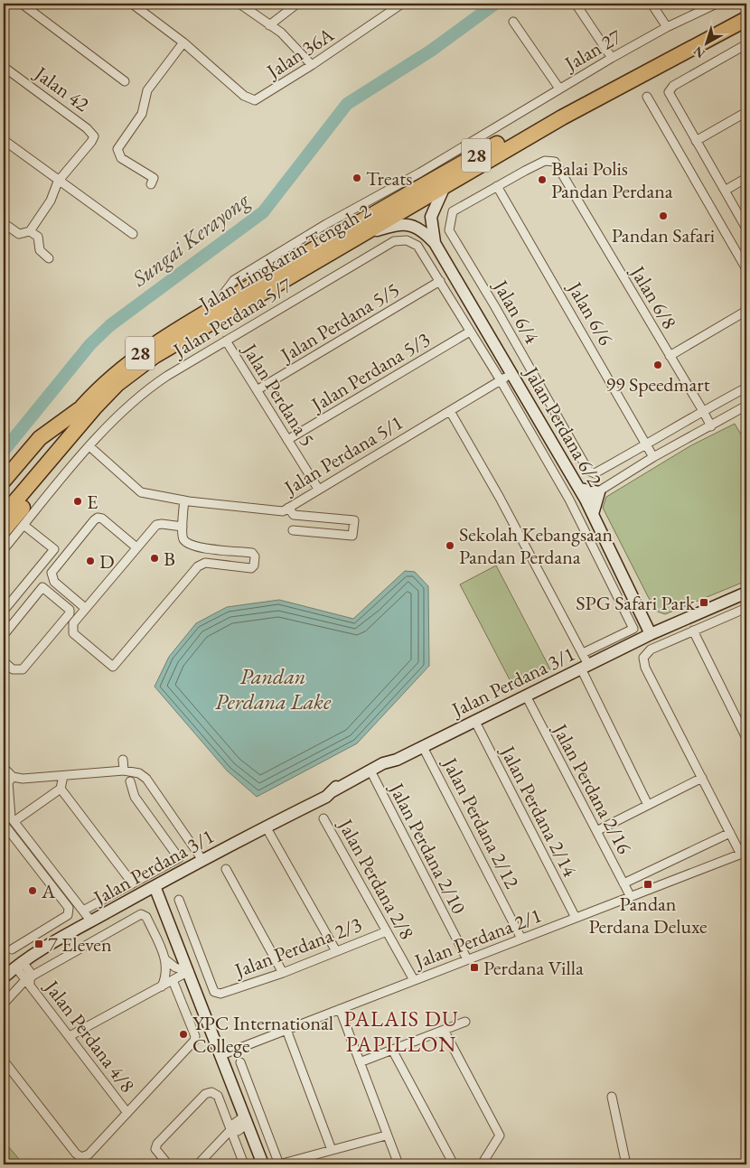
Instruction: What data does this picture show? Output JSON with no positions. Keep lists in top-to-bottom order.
{
  "streets": {
    "highway": ["28", "Jalan Lingkaran Tengah 2"],
    "street": [
      "Jalan 27",
      "Jalan 36A",
      "Jalan 42",
      "Jalan 6/8",
      "Jalan 6/4",
      "Jalan 6/6",
      "Jalan Perdana 5/7",
      "Jalan Perdana 5/5",
      "Jalan Perdana 5/3",
      "Jalan Perdana 5",
      "Jalan Perdana 6/2",
      "Jalan Perdana 5/1",
      "Jalan Perdana 3/1",
      "Jalan Perdana 2/16",
      "Jalan Perdana 2/14",
      "Jalan Perdana 2/12",
      "Jalan Perdana 2/10",
      "Jalan Perdana 2/8",
      "Jalan Perdana 2/1",
      "Jalan Perdana 2/3",
      "Jalan Perdana 4/8"
    ]
  },
  "crossings": [
    ["Jalan 27", "Jalan Lingkaran Tengah 2"],
    ["Jalan Lingkaran Tengah 2", "Jalan Perdana 6/2"],
    ["Jalan 6/8", "Jalan 6/4"],
    ["Jalan 6/4", "Jalan 6/6"],
    ["Jalan Perdana 5/7", "Jalan Perdana 5/5"],
    ["Jalan Perdana 5/7", "Jalan Perdana 5"],
    ["Jalan Perdana 5/7", "Jalan Perdana 5/1"],
    ["Jalan Perdana 5/5", "Jalan Perdana 5"],
    ["Jalan Perdana 5/3", "Jalan Perdana 5"],
    ["Jalan Perdana 5", "Jalan Perdana 5/1"],
    ["Jalan Perdana 6/2", "Jalan Perdana 5/1"],
    ["Jalan Perdana 6/2", "Jalan Perdana 3/1"],
    ["Jalan Perdana 3/1", "Jalan Perdana 2/16"],
    ["Jalan Perdana 3/1", "Jalan Perdana 2/14"],
    ["Jalan Perdana 3/1", "Jalan Perdana 2/12"],
    ["Jalan Perdana 3/1", "Jalan Perdana 2/10"],
    ["Jalan Perdana 3/1", "Jalan Perdana 4/8"],
    ["Jalan Perdana 2/16", "Jalan Perdana 2/1"],
    ["Jalan Perdana 2/14", "Jalan Perdana 2/1"],
    ["Jalan Perdana 2/12", "Jalan Perdana 2/1"],
    ["Jalan Perdana 2/10", "Jalan Perdana 2/1"],
    ["Jalan Perdana 2/8", "Jalan Perdana 2/1"],
    ["Jalan Perdana 2/8", "Jalan Perdana 2/3"]
  ],
  "districts": ["PALAIS DU PAPILLON"],
  "water": ["Sungai Kerayong", "Pandan Perdana Lake"],
  "places": {
    "other": [
      "Treats",
      "Balai Polis Pandan Perdana",
      "Pandan Safari",
      "99 Speedmart",
      "E",
      "Sekolah Kebangsaan Pandan Perdana",
      "B",
      "D",
      "A",
      "YPC International College"
    ],
    "transit": [
      "SPG Safari Park",
      "Pandan Perdana Deluxe",
      "7 Eleven",
      "Perdana Villa"
    ]
  },
  "north": "bottom left"
}
